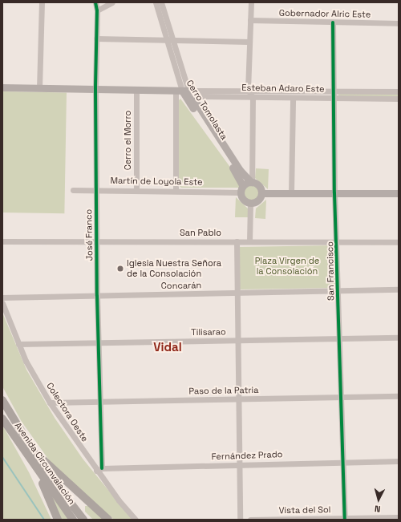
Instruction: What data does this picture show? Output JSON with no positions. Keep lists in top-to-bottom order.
{
  "streets": {
    "highway": ["Avenida Circunvalación"],
    "main road": ["Esteban Adaro Este", "Cerro Tomolasta"],
    "street": [
      "Gobernador Alric Este",
      "Cerro el Morro",
      "Martín de Loyola Este",
      "San Pablo",
      "José Franco",
      "San Francisco",
      "Concarán",
      "Tilisarao",
      "Paso de la Patria",
      "Colectora Oeste",
      "Fernández Prado",
      "Vista del Sol"
    ]
  },
  "crossings": [
    ["Gobernador Alric Este", "San Francisco"],
    ["Esteban Adaro Este", "Cerro Tomolasta"],
    ["Esteban Adaro Este", "Cerro el Morro"],
    ["Esteban Adaro Este", "José Franco"],
    ["Esteban Adaro Este", "San Francisco"],
    ["Cerro Tomolasta", "Martín de Loyola Este"],
    ["Cerro el Morro", "Martín de Loyola Este"],
    ["Martín de Loyola Este", "José Franco"],
    ["San Pablo", "José Franco"],
    ["San Pablo", "San Francisco"],
    ["José Franco", "Concarán"],
    ["José Franco", "Tilisarao"],
    ["José Franco", "Paso de la Patria"],
    ["José Franco", "Colectora Oeste"],
    ["José Franco", "Fernández Prado"],
    ["San Francisco", "Concarán"],
    ["San Francisco", "Tilisarao"],
    ["San Francisco", "Paso de la Patria"],
    ["San Francisco", "Fernández Prado"],
    ["San Francisco", "Vista del Sol"],
    ["Tilisarao", "Colectora Oeste"],
    ["Paso de la Patria", "Colectora Oeste"],
    ["Colectora Oeste", "Fernández Prado"]
  ],
  "districts": ["Vidal"],
  "parks": ["Plaza Virgen de la Consolación"],
  "places": ["Iglesia Nuestra Señora de la Consolación"],
  "north": "bottom"
}
